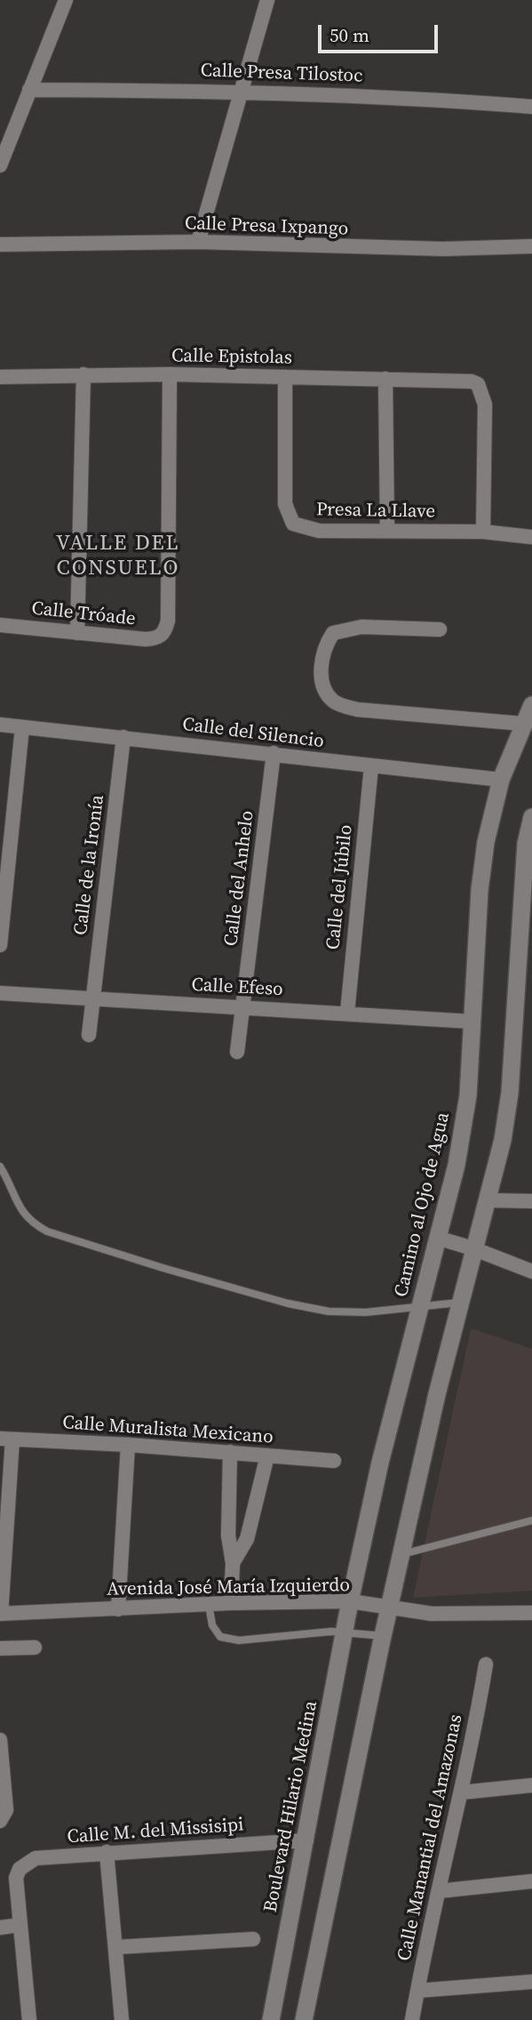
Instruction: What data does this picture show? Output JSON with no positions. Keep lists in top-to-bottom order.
{
  "streets": {
    "street": [
      "Calle Presa Tilostoc",
      "Calle Presa Ixpango",
      "Calle Epistolas",
      "Presa La Llave",
      "Calle Tróade",
      "Calle del Silencio",
      "Calle de la Ironía",
      "Calle del Anhelo",
      "Calle del Júbilo",
      "Calle Efeso",
      "Camino al Ojo de Agua",
      "Calle Muralista Mexicano",
      "Avenida José María Izquierdo",
      "Boulevard Hilario Medina",
      "Calle M. del Missisipi",
      "Calle Manantial del Amazonas"
    ]
  },
  "crossings": [
    ["Calle Epistolas", "Presa La Llave"],
    ["Calle Epistolas", "Calle Tróade"],
    ["Calle del Silencio", "Calle de la Ironía"],
    ["Calle del Silencio", "Calle del Anhelo"],
    ["Calle del Silencio", "Calle del Júbilo"],
    ["Calle del Silencio", "Camino al Ojo de Agua"],
    ["Calle de la Ironía", "Calle Efeso"],
    ["Calle del Anhelo", "Calle Efeso"],
    ["Calle del Júbilo", "Calle Efeso"],
    ["Calle Efeso", "Camino al Ojo de Agua"],
    ["Camino al Ojo de Agua", "Avenida José María Izquierdo"],
    ["Camino al Ojo de Agua", "Boulevard Hilario Medina"],
    ["Avenida José María Izquierdo", "Boulevard Hilario Medina"],
    ["Boulevard Hilario Medina", "Calle M. del Missisipi"]
  ],
  "districts": ["VALLE DEL CONSUELO"],
  "scale_bar": "50 m"
}
